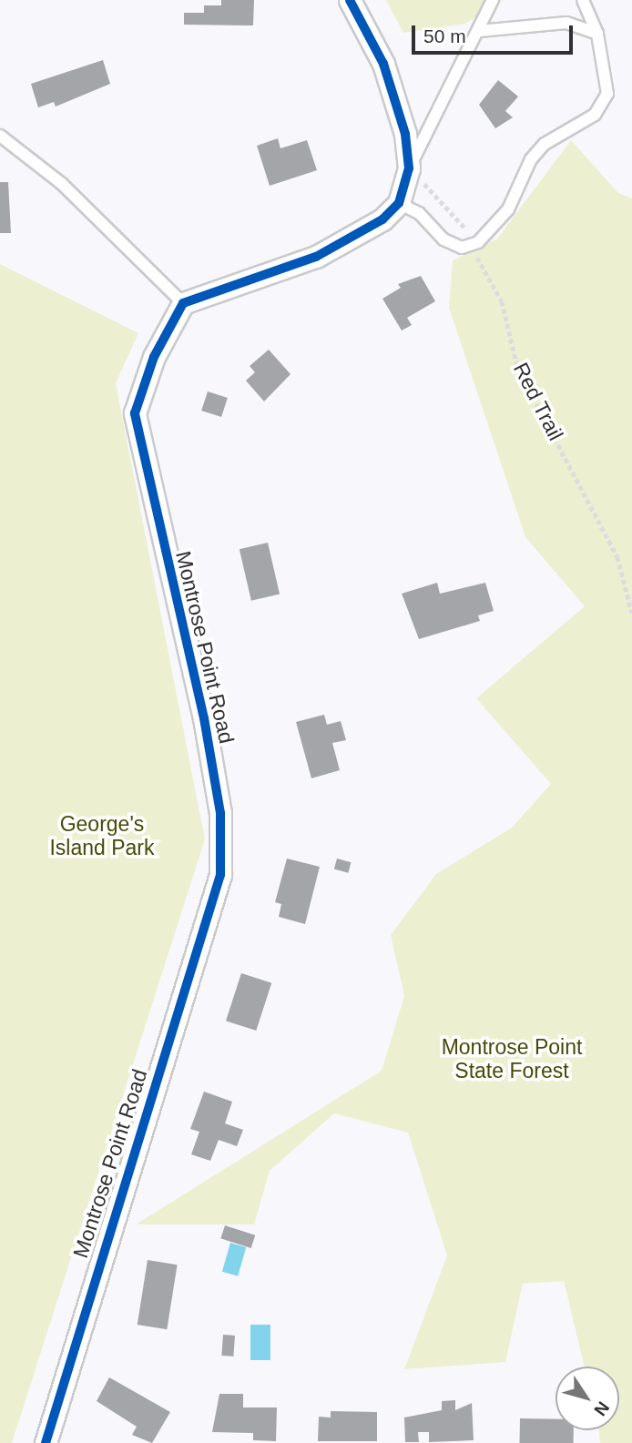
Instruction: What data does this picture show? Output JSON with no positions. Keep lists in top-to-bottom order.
{
  "streets": {
    "street": ["Montrose Point Road"],
    "path": ["Red Trail"]
  },
  "parks": ["George's Island Park", "Montrose Point State Forest"],
  "scale_bar": "50 m",
  "north": "bottom right"
}
